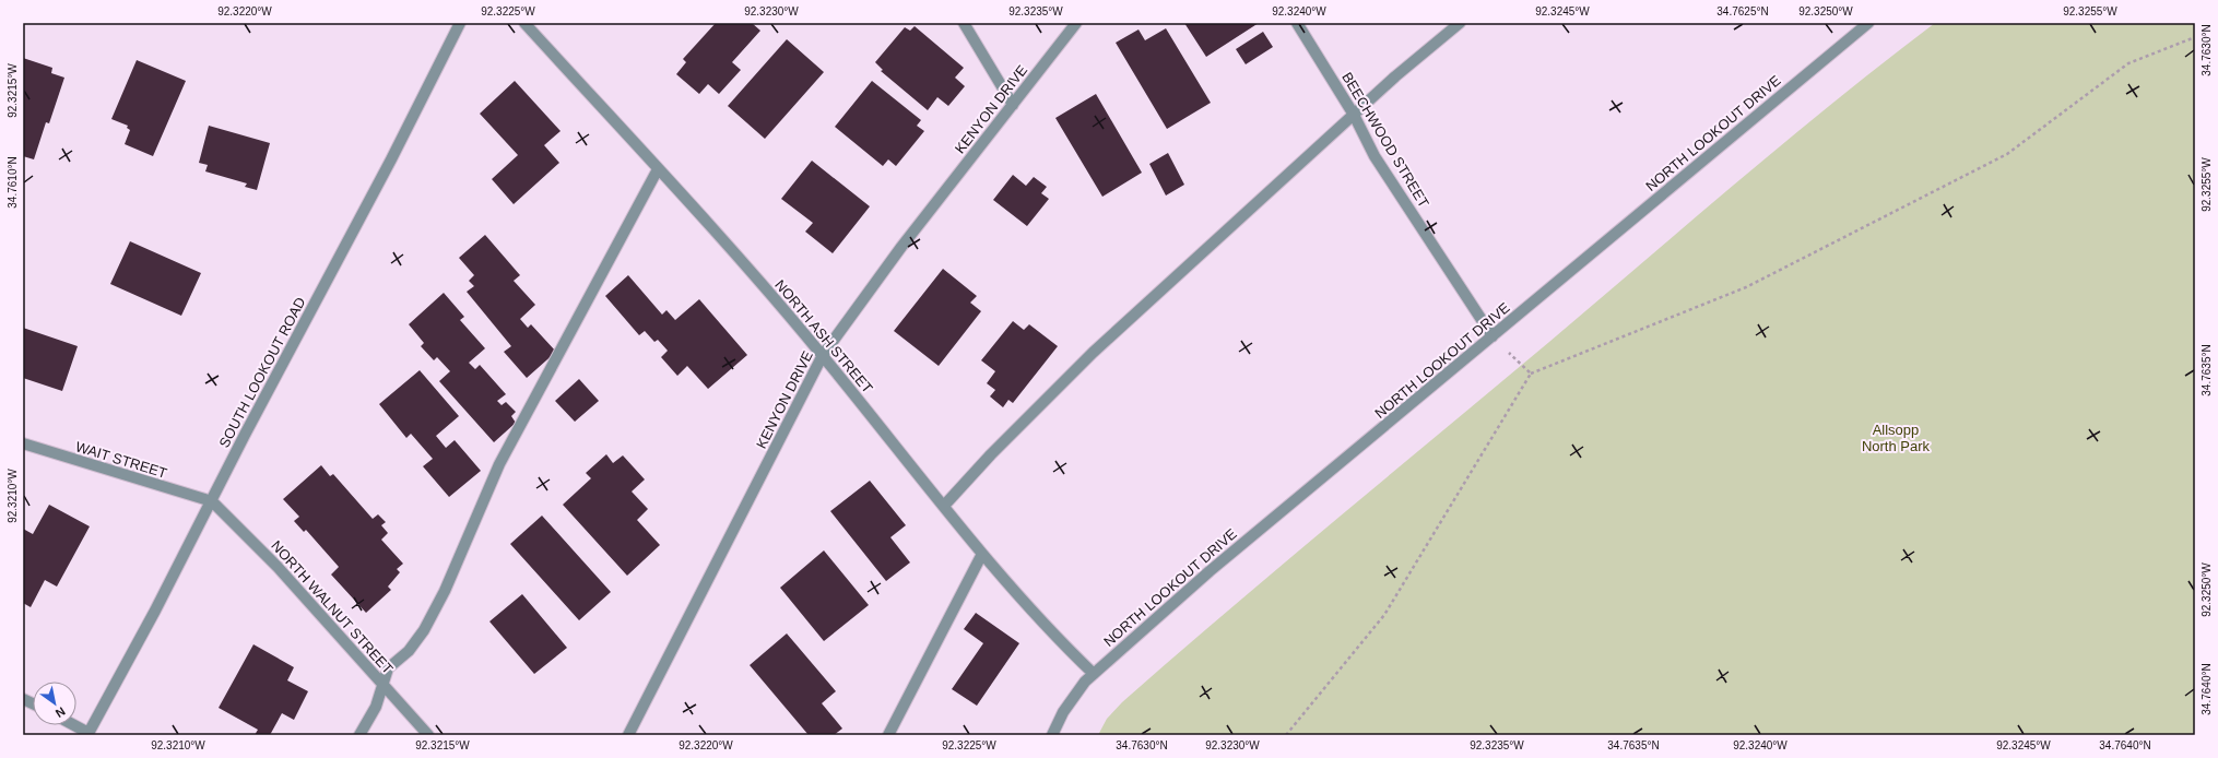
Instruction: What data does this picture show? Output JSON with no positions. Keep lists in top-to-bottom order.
{
  "streets": {
    "street": [
      "KENYON DRIVE",
      "NORTH LOOKOUT DRIVE",
      "BEECHWOOD STREET",
      "NORTH ASH STREET",
      "SOUTH LOOKOUT ROAD",
      "WAIT STREET",
      "NORTH WALNUT STREET"
    ]
  },
  "crossings": [
    ["KENYON DRIVE", "NORTH ASH STREET"],
    ["NORTH LOOKOUT DRIVE", "BEECHWOOD STREET"],
    ["NORTH LOOKOUT DRIVE", "NORTH ASH STREET"],
    ["SOUTH LOOKOUT ROAD", "WAIT STREET"],
    ["SOUTH LOOKOUT ROAD", "NORTH WALNUT STREET"],
    ["WAIT STREET", "NORTH WALNUT STREET"]
  ],
  "parks": ["Allsopp North Park"],
  "north": "bottom right",
  "coordinates": [
    "92.3220°W",
    "92.3225°W",
    "92.3230°W",
    "92.3235°W",
    "92.3240°W",
    "92.3245°W",
    "34.7625°N",
    "92.3250°W",
    "92.3255°W",
    "34.7630°N",
    "92.3215°W",
    "34.7610°N",
    "34.7635°N",
    "92.3210°W",
    "34.7640°N"
  ]
}
